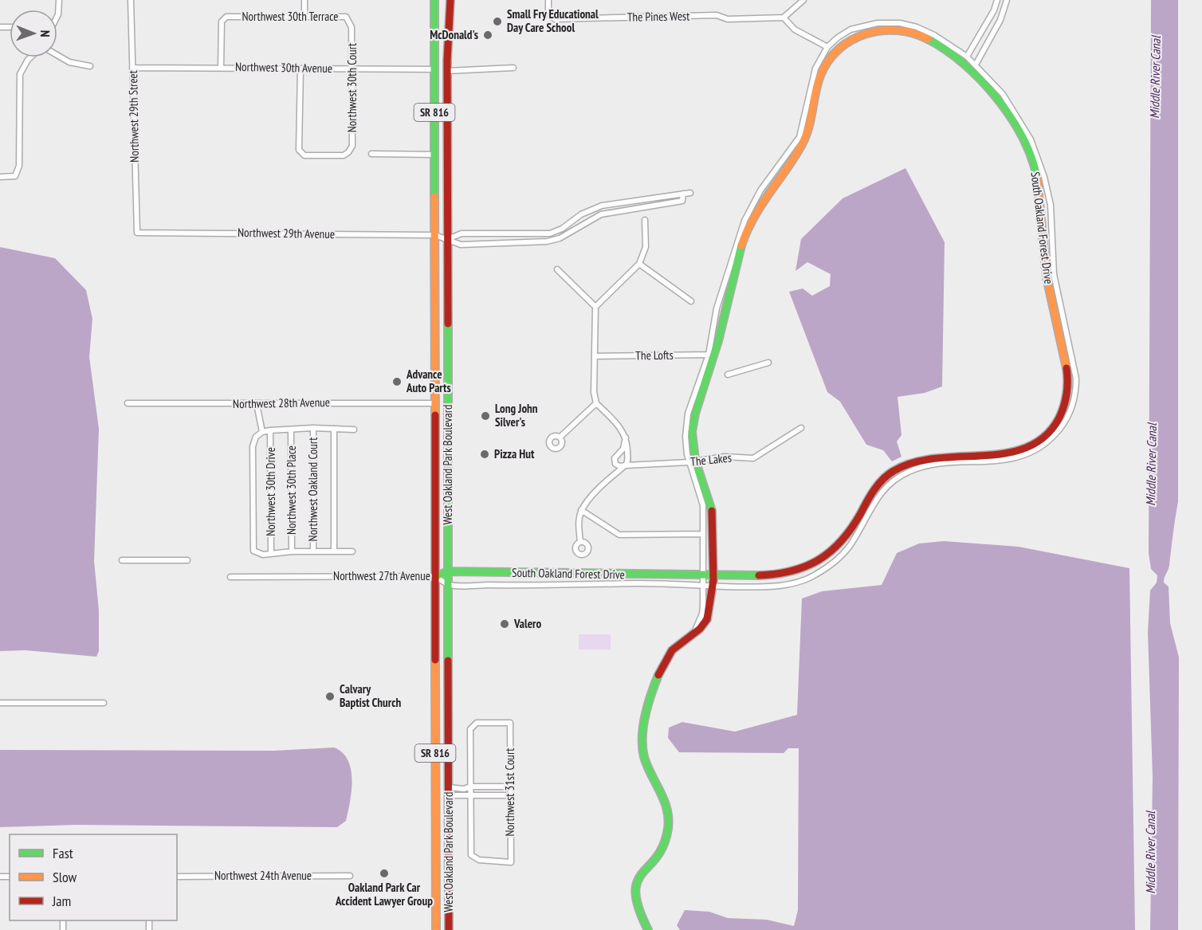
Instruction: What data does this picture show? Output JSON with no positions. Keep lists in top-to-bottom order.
{
  "streets": {
    "street": [
      "Northwest 30th Terrace",
      "The Pines West",
      "Northwest 30th Avenue",
      "Northwest 30th Court",
      "SR 816",
      "Northwest 29th Street",
      "South Oakland Forest Drive",
      "Northwest 29th Avenue",
      "The Lofts",
      "Northwest 28th Avenue",
      "The Lakes",
      "West Oakland Park Boulevard",
      "Northwest Oakland Court",
      "Northwest 30th Place",
      "Northwest 30th Drive",
      "Northwest 27th Avenue",
      "Northwest 31st Court",
      "Northwest 24th Avenue"
    ]
  },
  "crossings": [
    ["Northwest 30th Terrace", "Northwest 30th Avenue"],
    ["Northwest 30th Terrace", "Northwest 30th Court"],
    ["Northwest 30th Avenue", "Northwest 30th Court"],
    ["Northwest 30th Avenue", "Northwest 29th Street"],
    ["Northwest 30th Avenue", "West Oakland Park Boulevard"],
    ["Northwest 29th Street", "Northwest 29th Avenue"],
    ["South Oakland Forest Drive", "The Lofts"],
    ["South Oakland Forest Drive", "The Lakes"],
    ["South Oakland Forest Drive", "West Oakland Park Boulevard"],
    ["South Oakland Forest Drive", "Northwest 27th Avenue"],
    ["Northwest 29th Avenue", "West Oakland Park Boulevard"],
    ["Northwest 28th Avenue", "West Oakland Park Boulevard"],
    ["West Oakland Park Boulevard", "Northwest 27th Avenue"]
  ],
  "water": ["Middle River Canal"],
  "places": [
    "Small Fry Educational Day Care School",
    "McDonald's",
    "Advance Auto Parts",
    "Long John Silver's",
    "Pizza Hut",
    "Valero",
    "Calvary Baptist Church",
    "Oakland Park Car Accident Lawyer Group"
  ],
  "legend": ["Fast", "Slow", "Jam"],
  "north": "right"
}
